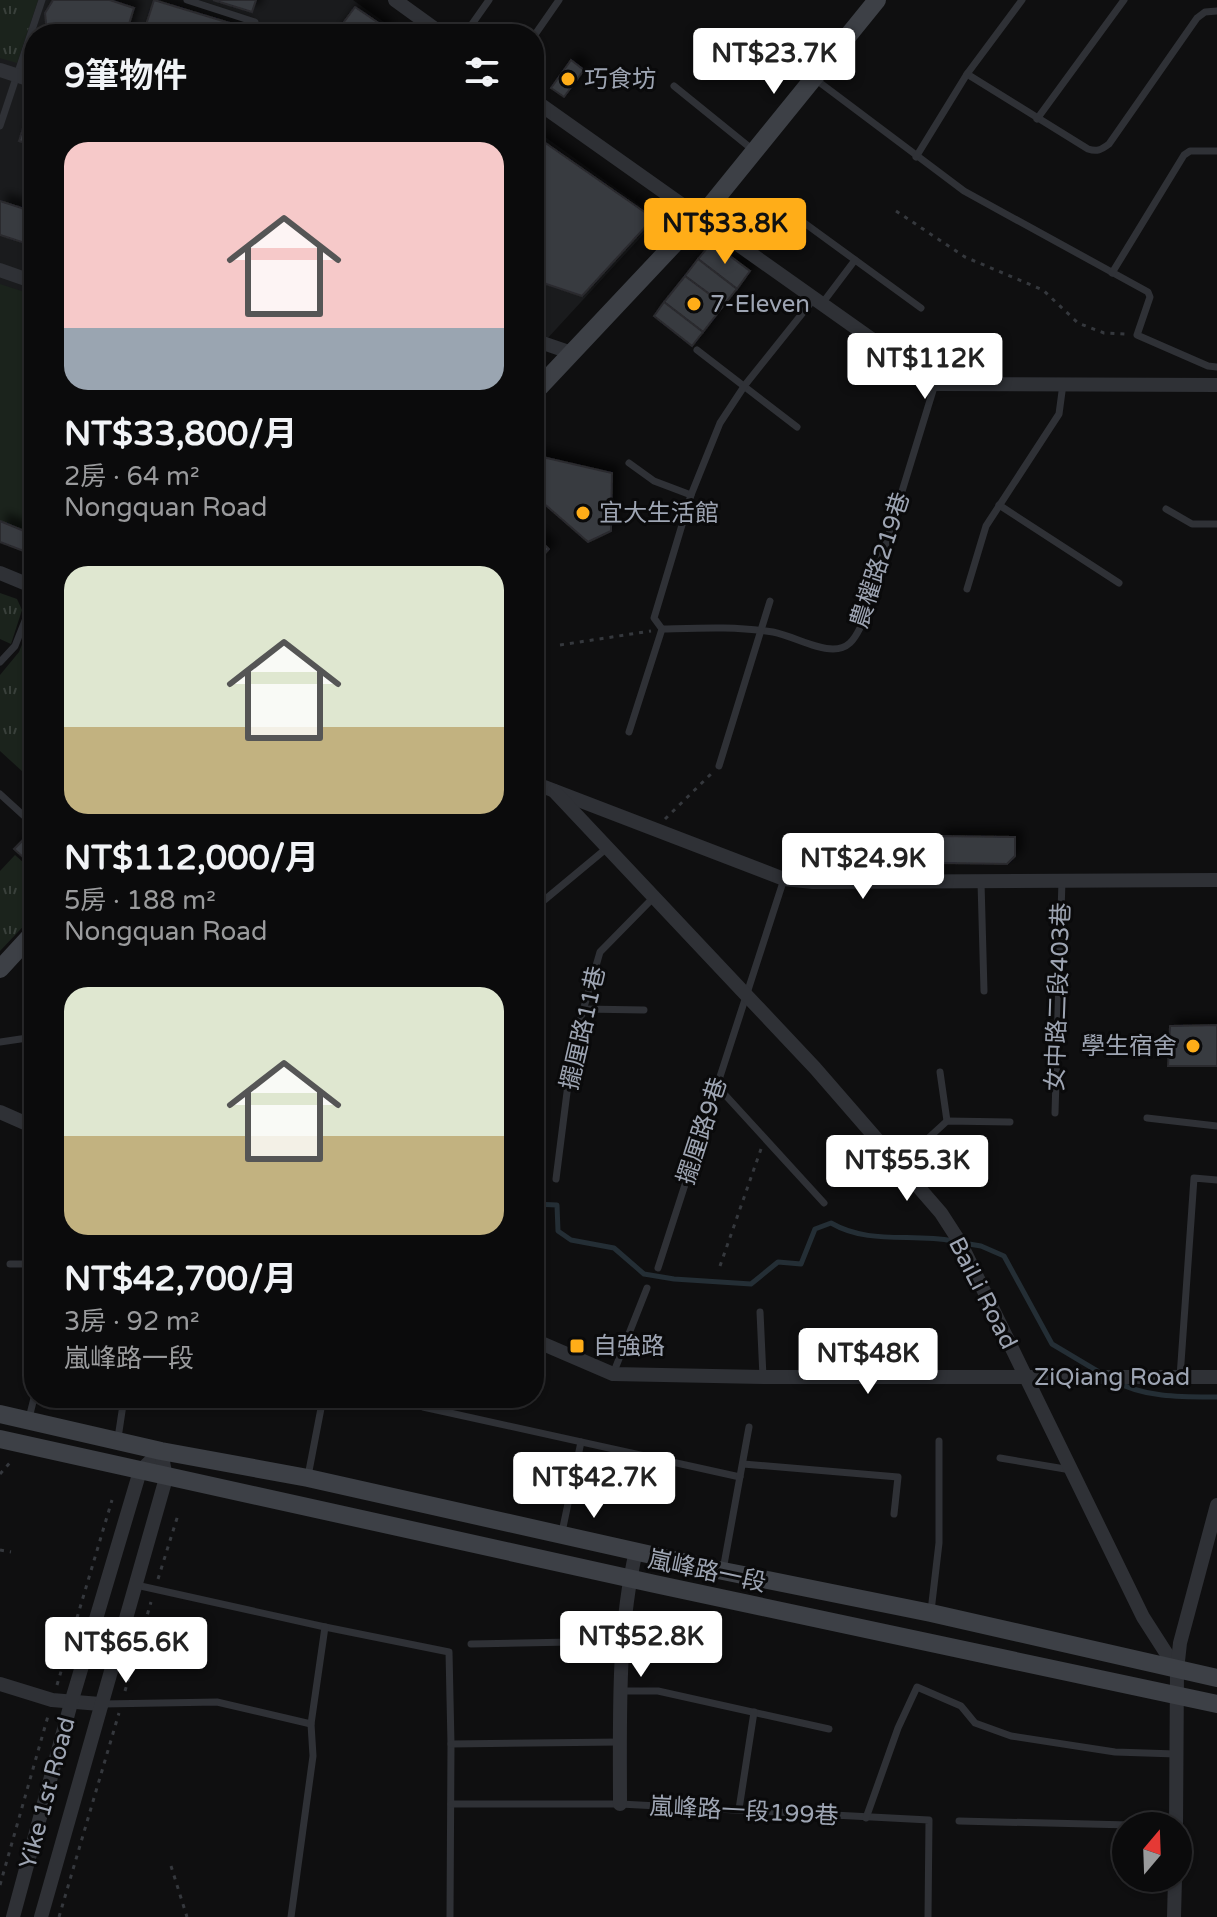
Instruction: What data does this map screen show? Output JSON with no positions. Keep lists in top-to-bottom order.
{
  "streets": {
    "main road": ["嵐峰路一段"],
    "street": [
      "BaiLi Road",
      "ZiQiang Road",
      "Yike 1st Road",
      "嵐峰路一段199巷"
    ],
    "lane": [
      "農權路219巷",
      "女中路二段403巷",
      "擺厘路11巷",
      "擺厘路9巷"
    ]
  },
  "crossings": [
    ["擺厘路11巷", "BaiLi Road"],
    ["擺厘路9巷", "BaiLi Road"],
    ["BaiLi Road", "ZiQiang Road"],
    ["BaiLi Road", "嵐峰路一段"],
    ["嵐峰路一段", "Yike 1st Road"],
    ["嵐峰路一段", "嵐峰路一段199巷"]
  ],
  "places": {
    "other": [
      "巧食坊",
      "7-Eleven",
      "宜大生活館",
      "學生宿舍"
    ],
    "transit": ["自強路"]
  },
  "north": "top",
  "page": {
    "heading": "9筆物件",
    "price": [
      "NT$23.7K",
      "NT$33.8K",
      "NT$112K",
      "NT$24.9K",
      "NT$55.3K",
      "NT$48K",
      "NT$42.7K",
      "NT$52.8K",
      "NT$65.6K"
    ],
    "list": [
      {
        "name": "NT$33,800/月",
        "note": "2房 · 64 m² · Nongquan Road"
      },
      {
        "name": "NT$112,000/月",
        "note": "5房 · 188 m² · Nongquan Road"
      },
      {
        "name": "NT$42,700/月",
        "note": "3房 · 92 m² · 嵐峰路一段"
      }
    ]
  }
}
